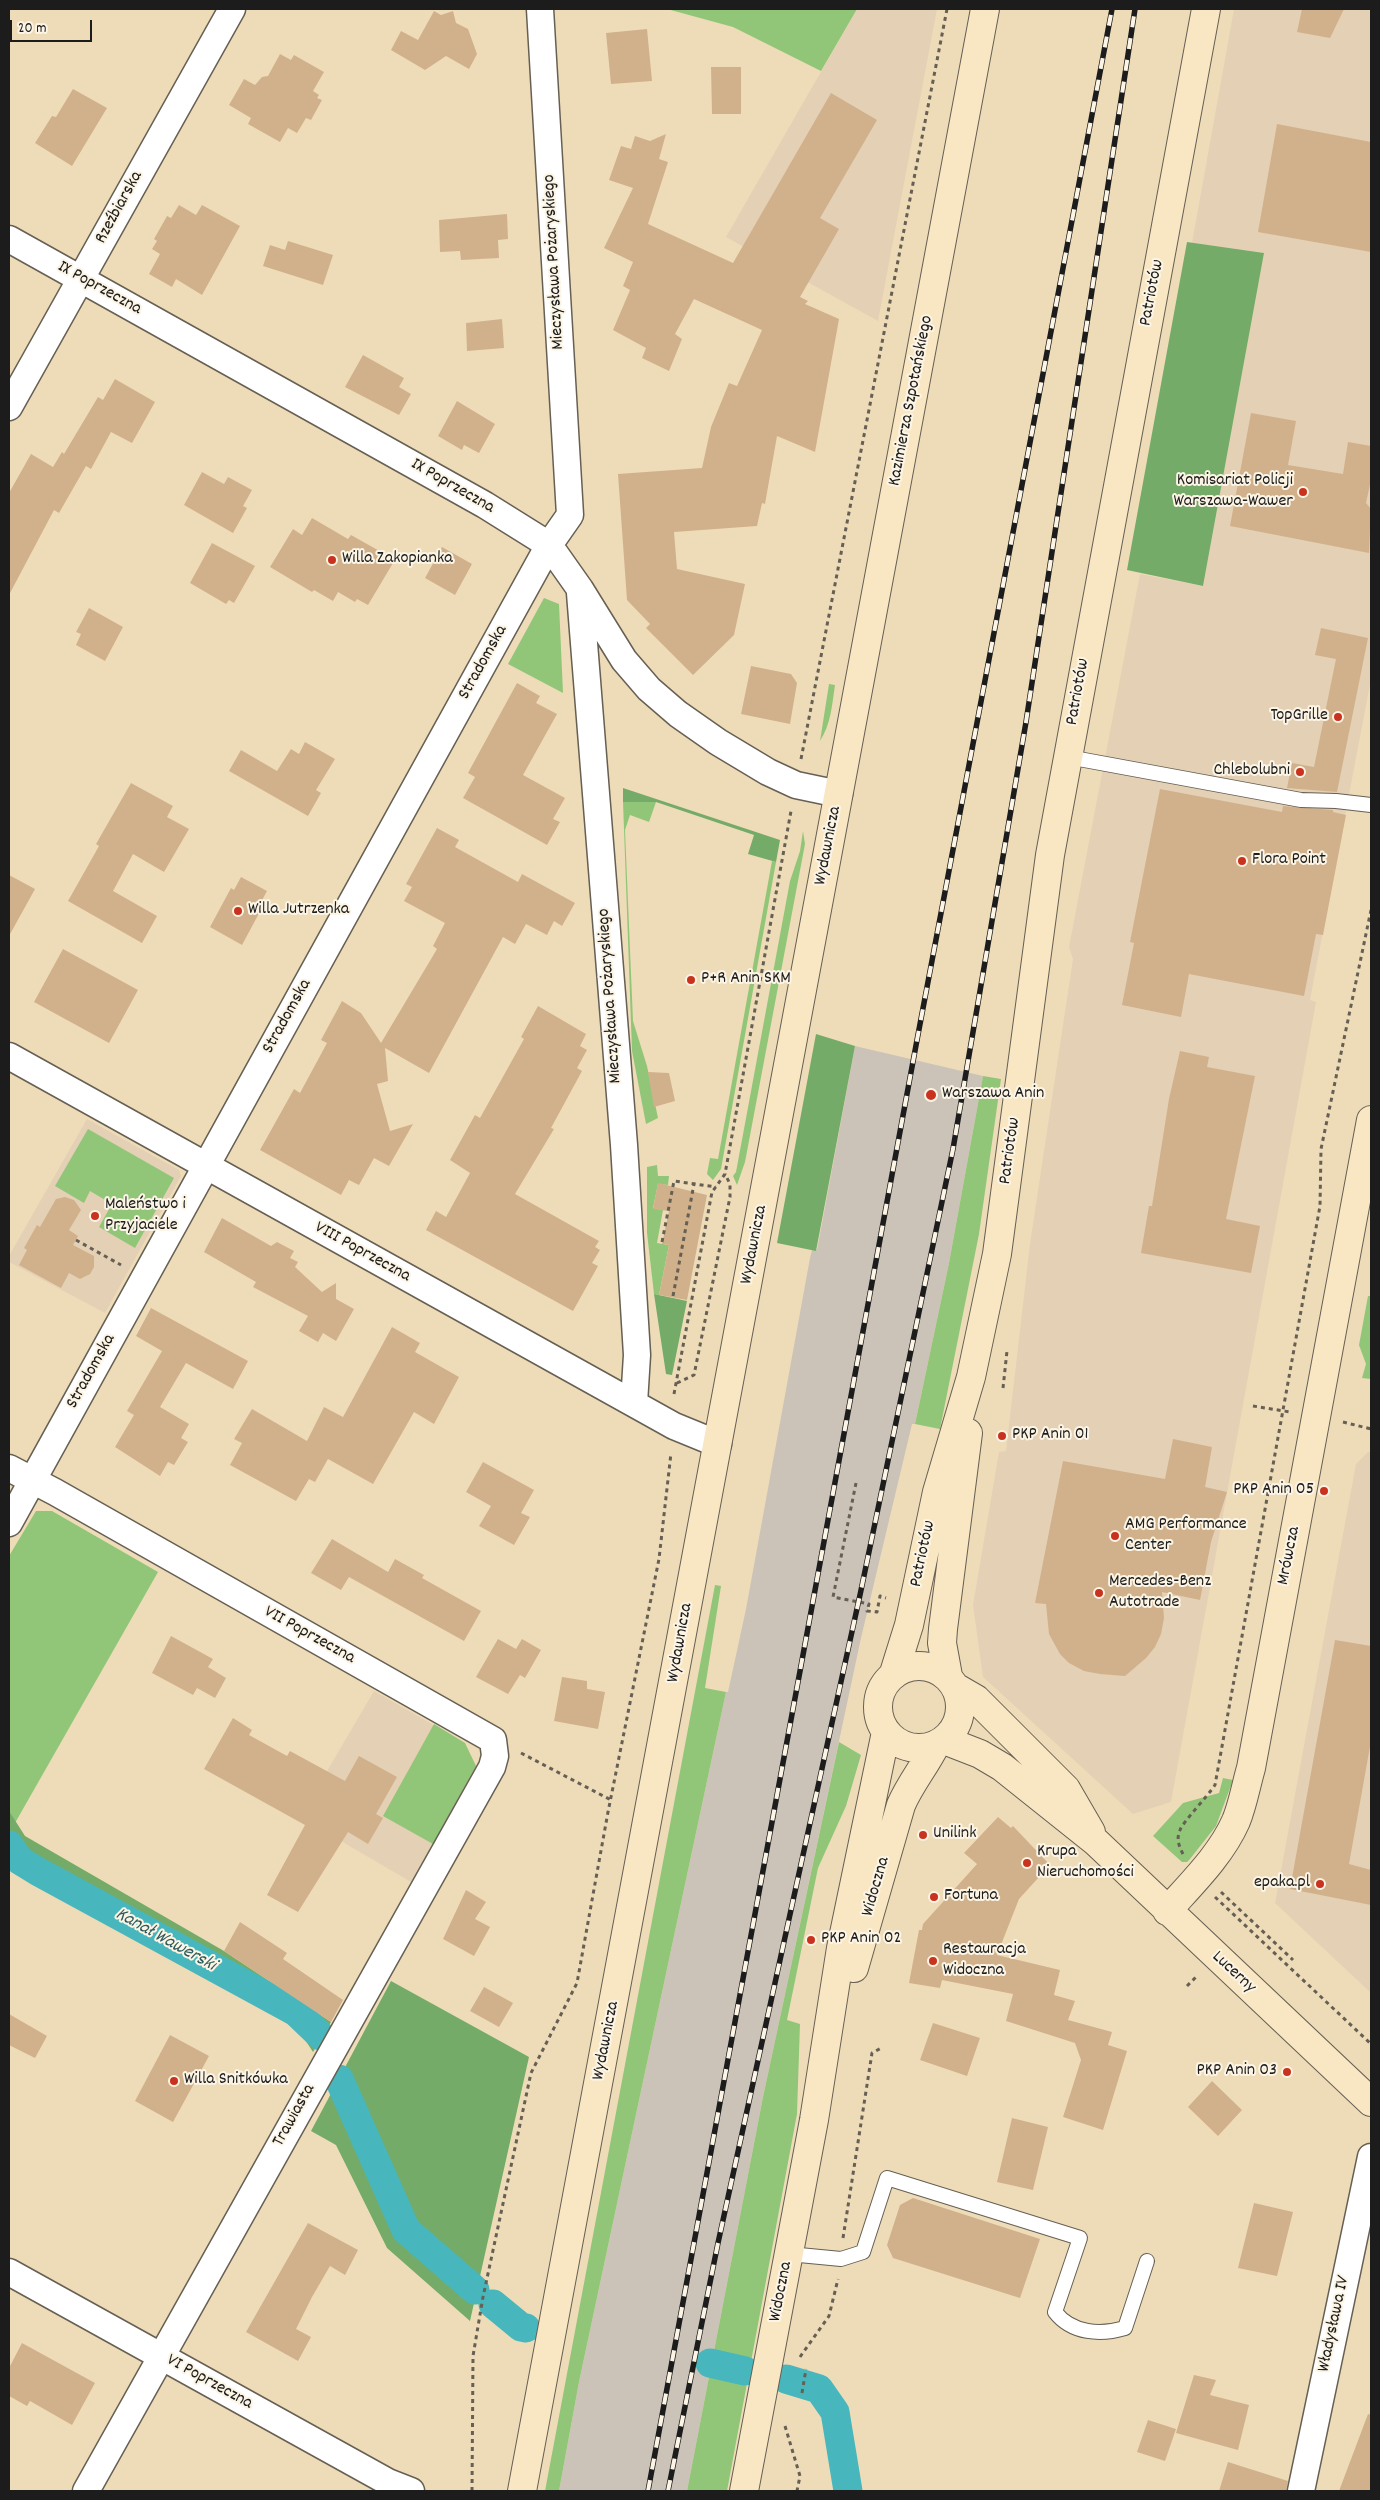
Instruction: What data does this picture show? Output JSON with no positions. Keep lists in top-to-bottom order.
{
  "streets": {
    "main road": [
      "Patriotów",
      "Kazimierza Szpotańskiego",
      "Wydawnicza",
      "Mrówcza",
      "Widoczna",
      "Lucerny"
    ],
    "street": [
      "Rzeźbiarska",
      "Mieczysława Pożaryskiego",
      "IX Poprzeczna",
      "Stradomska",
      "VIII Poprzeczna",
      "VII Poprzeczna",
      "Trawiasta",
      "Władysława IV",
      "VI Poprzeczna"
    ]
  },
  "crossings": [
    ["Rzeźbiarska", "IX Poprzeczna"],
    ["Mieczysława Pożaryskiego", "IX Poprzeczna"],
    ["Mieczysława Pożaryskiego", "Stradomska"],
    ["Mieczysława Pożaryskiego", "VIII Poprzeczna"],
    ["IX Poprzeczna", "Kazimierza Szpotańskiego"],
    ["IX Poprzeczna", "Stradomska"],
    ["IX Poprzeczna", "Wydawnicza"],
    ["Patriotów", "Widoczna"],
    ["Patriotów", "Lucerny"],
    ["Kazimierza Szpotańskiego", "Wydawnicza"],
    ["Stradomska", "VIII Poprzeczna"],
    ["Stradomska", "VII Poprzeczna"],
    ["Wydawnicza", "VIII Poprzeczna"],
    ["Mrówcza", "Lucerny"],
    ["VII Poprzeczna", "Trawiasta"],
    ["Widoczna", "Lucerny"],
    ["Trawiasta", "VI Poprzeczna"]
  ],
  "water": ["Kanał Wawerski"],
  "places": [
    "Komisariat Policji Warszawa-Wawer",
    "Willa Zakopianka",
    "TopGrille",
    "Chlebolubni",
    "Flora Point",
    "Willa Jutrzenka",
    "P+R Anin SKM",
    "Warszawa Anin",
    "Maleństwo i Przyjaciele",
    "PKP Anin 01",
    "PKP Anin 05",
    "AMG Performance Center",
    "Mercedes-Benz Autotrade",
    "Unilink",
    "Krupa Nieruchomości",
    "epaka.pl",
    "Fortuna",
    "PKP Anin 02",
    "Restauracja Widoczna",
    "PKP Anin 03",
    "Willa Snitkówka"
  ],
  "scale_bar": "20 m"
}
